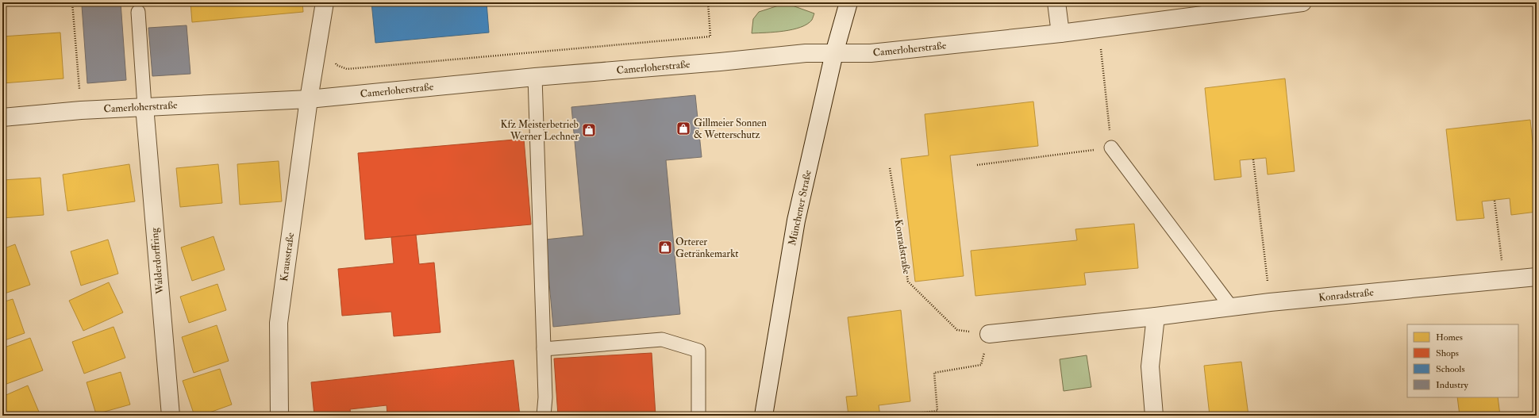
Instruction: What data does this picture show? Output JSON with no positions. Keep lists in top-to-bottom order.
{
  "streets": {
    "street": [
      "Camerloherstraße",
      "Münchener Straße",
      "Konradstraße",
      "Krausstraße",
      "Walderdorffring"
    ]
  },
  "crossings": [
    ["Camerloherstraße", "Münchener Straße"],
    ["Camerloherstraße", "Krausstraße"],
    ["Camerloherstraße", "Walderdorffring"]
  ],
  "places": {
    "shop": ["Gillmeier Sonnen & Wetterschutz", "Kfz Meisterbetrieb Werner Lechner", "Orterer Getränkemarkt"]
  },
  "legend": [
    "Homes",
    "Shops",
    "Schools",
    "Industry"
  ]
}
